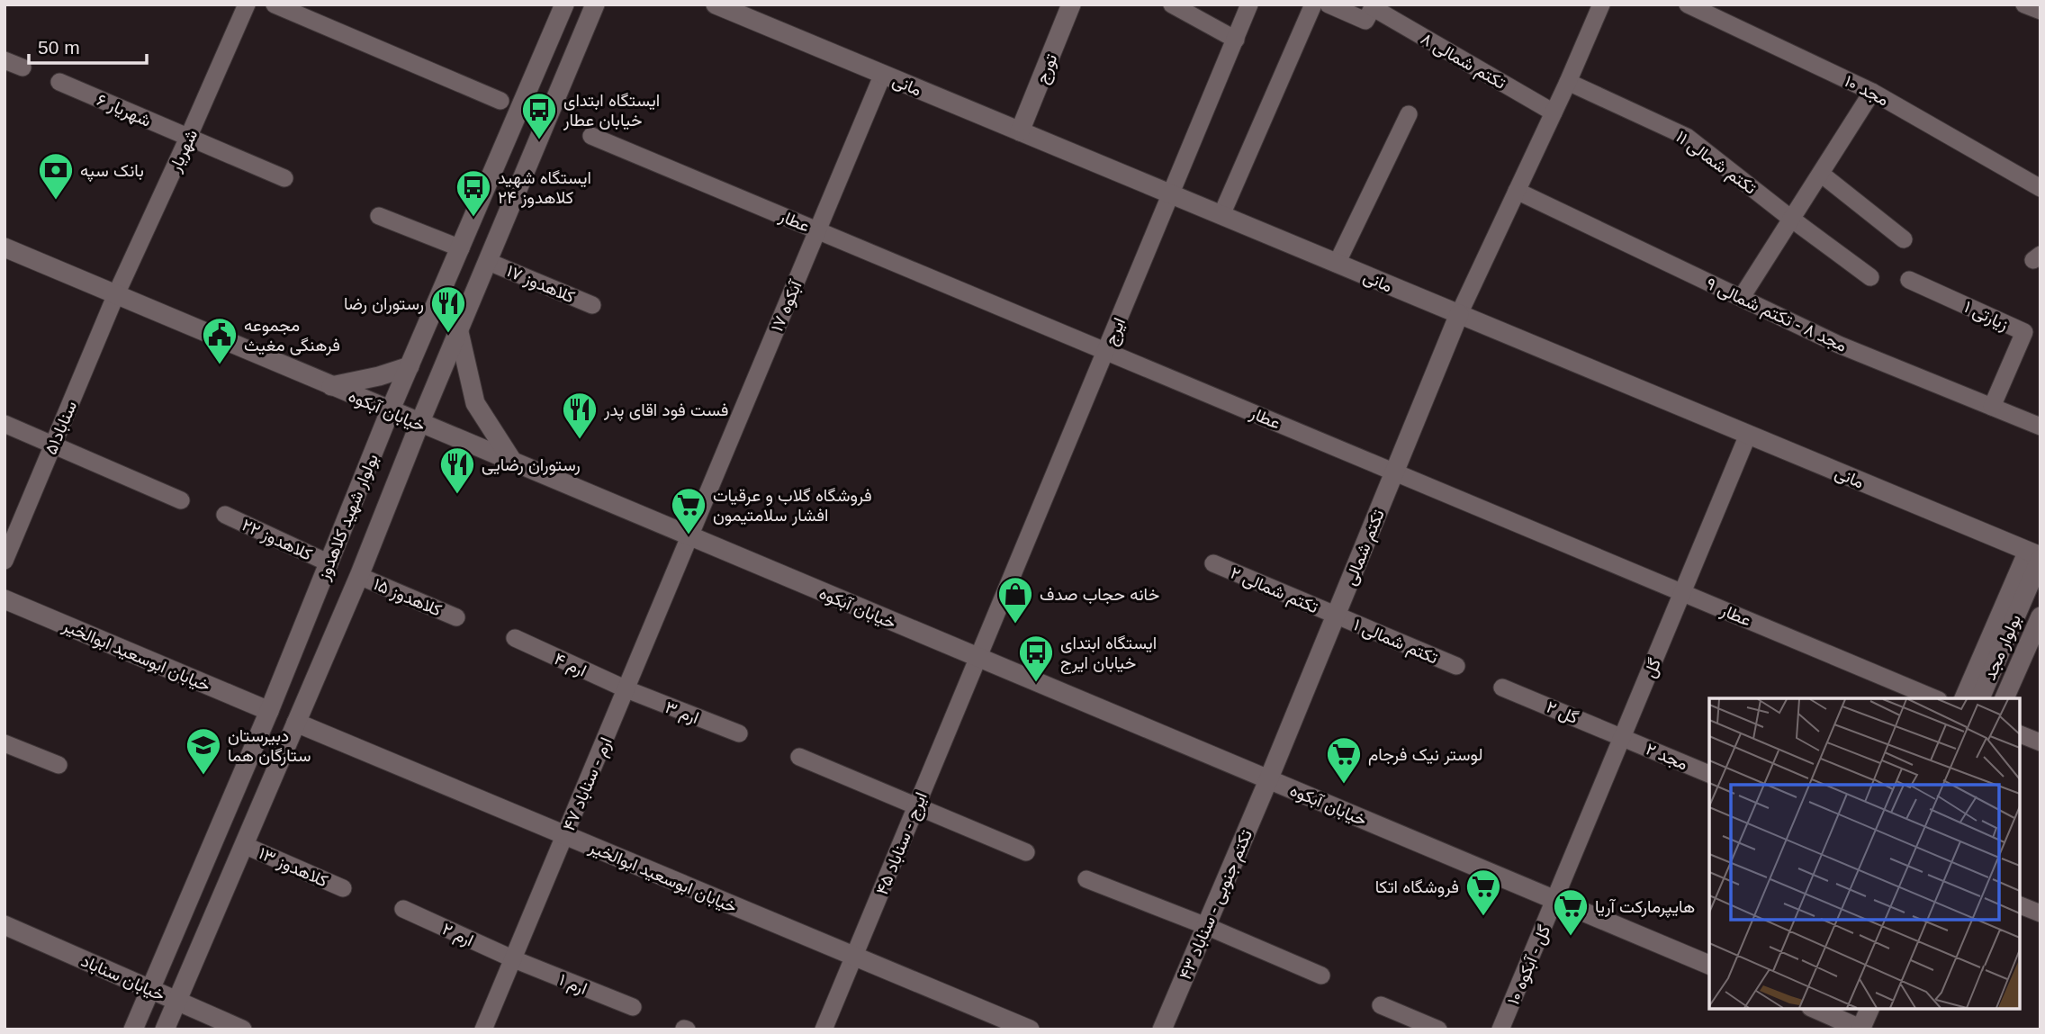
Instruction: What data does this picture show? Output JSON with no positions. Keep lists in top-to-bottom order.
{
  "streets": {
    "main road": [
      "تورج",
      "مانی",
      "خیابان آبکوه",
      "بولوار شهید کلاهدوز",
      "تکتم شمالی",
      "بولوار مجد",
      "خیابان ابوسعید ابوالخیر",
      "تکتم جنوبی - سناباد ۴۳",
      "خیابان سناباد"
    ],
    "street": [
      "تکتم شمالی ۸",
      "مجد ۱۰",
      "شهریار ۶",
      "شهریار",
      "تکتم شمالی ۱۱",
      "عطار",
      "کلاهدوز ۱۷",
      "آبکوه ۱۷",
      "مجد ۸ - تکتم شمالی ۹",
      "زیارتی ۱",
      "ایرج",
      "سناباد۵۱",
      "کلاهدوز ۲۲",
      "تکتم شمالی ۲",
      "کلاهدوز ۱۵",
      "تکتم شمالی ۱",
      "ارم ۴",
      "گل",
      "ارم ۳",
      "گل ۲",
      "مجد ۲",
      "ارم - سناباد ۴۷",
      "ایرج - سناباد ۴۵",
      "کلاهدوز ۱۳",
      "ارم ۲",
      "گل - آبکوه ۱۰",
      "ارم ۱"
    ]
  },
  "crossings": [
    ["تورج", "مانی"],
    ["مانی", "آبکوه ۱۷"],
    ["مانی", "ایرج"],
    ["مانی", "تکتم شمالی"],
    ["مانی", "بولوار مجد"],
    ["مانی", "گل"],
    ["شهریار ۶", "شهریار"],
    ["شهریار", "خیابان آبکوه"],
    ["شهریار", "سناباد۵۱"],
    ["عطار", "آبکوه ۱۷"],
    ["عطار", "ایرج"],
    ["عطار", "تکتم شمالی"],
    ["عطار", "گل"],
    ["کلاهدوز ۱۷", "بولوار شهید کلاهدوز"],
    ["آبکوه ۱۷", "خیابان آبکوه"],
    ["آبکوه ۱۷", "ارم - سناباد ۴۷"],
    ["مجد ۸ - تکتم شمالی ۹", "زیارتی ۱"],
    ["ایرج", "خیابان آبکوه"],
    ["ایرج", "ایرج - سناباد ۴۵"],
    ["خیابان آبکوه", "سناباد۵۱"],
    ["خیابان آبکوه", "بولوار شهید کلاهدوز"],
    ["خیابان آبکوه", "تکتم شمالی"],
    ["خیابان آبکوه", "گل"],
    ["خیابان آبکوه", "ارم - سناباد ۴۷"],
    ["خیابان آبکوه", "ایرج - سناباد ۴۵"],
    ["خیابان آبکوه", "تکتم جنوبی - سناباد ۴۳"],
    ["خیابان آبکوه", "گل - آبکوه ۱۰"],
    ["بولوار شهید کلاهدوز", "کلاهدوز ۲۲"],
    ["بولوار شهید کلاهدوز", "کلاهدوز ۱۵"],
    ["بولوار شهید کلاهدوز", "خیابان ابوسعید ابوالخیر"],
    ["بولوار شهید کلاهدوز", "کلاهدوز ۱۳"],
    ["بولوار شهید کلاهدوز", "خیابان سناباد"],
    ["تکتم شمالی", "تکتم شمالی ۲"],
    ["تکتم شمالی", "تکتم شمالی ۱"],
    ["تکتم شمالی", "تکتم جنوبی - سناباد ۴۳"],
    ["تکتم شمالی ۲", "تکتم شمالی ۱"],
    ["خیابان ابوسعید ابوالخیر", "ارم - سناباد ۴۷"],
    ["خیابان ابوسعید ابوالخیر", "ایرج - سناباد ۴۵"],
    ["ارم ۴", "ارم ۳"],
    ["ارم ۴", "ارم - سناباد ۴۷"],
    ["گل", "گل ۲"],
    ["گل", "مجد ۲"],
    ["گل", "گل - آبکوه ۱۰"],
    ["ارم ۳", "ارم - سناباد ۴۷"],
    ["گل ۲", "مجد ۲"],
    ["ارم - سناباد ۴۷", "ارم ۲"],
    ["ارم - سناباد ۴۷", "ارم ۱"],
    ["ارم ۲", "ارم ۱"]
  ],
  "places": {
    "bus stop": ["ایستگاه ابتدای خیابان عطار", "ایستگاه شهید کلاهدوز ۲۴", "ایستگاه ابتدای خیابان ایرج"],
    "bank": ["بانک سپه"],
    "restaurant": ["رستوران رضا", "فست فود اقای پدر", "رستوران رضایی"],
    "public building": ["مجموعه فرهنگی مغیث"],
    "supermarket": [
      "فروشگاه گلاب و عرقیات افشار سلامتیمون",
      "لوستر نیک فرجام",
      "فروشگاه اتکا",
      "هایپرمارکت آریا"
    ],
    "shop": ["خانه حجاب صدف"],
    "school or university": ["دبیرستان ستارگان هما"]
  },
  "scale_bar": "50 m"
}
